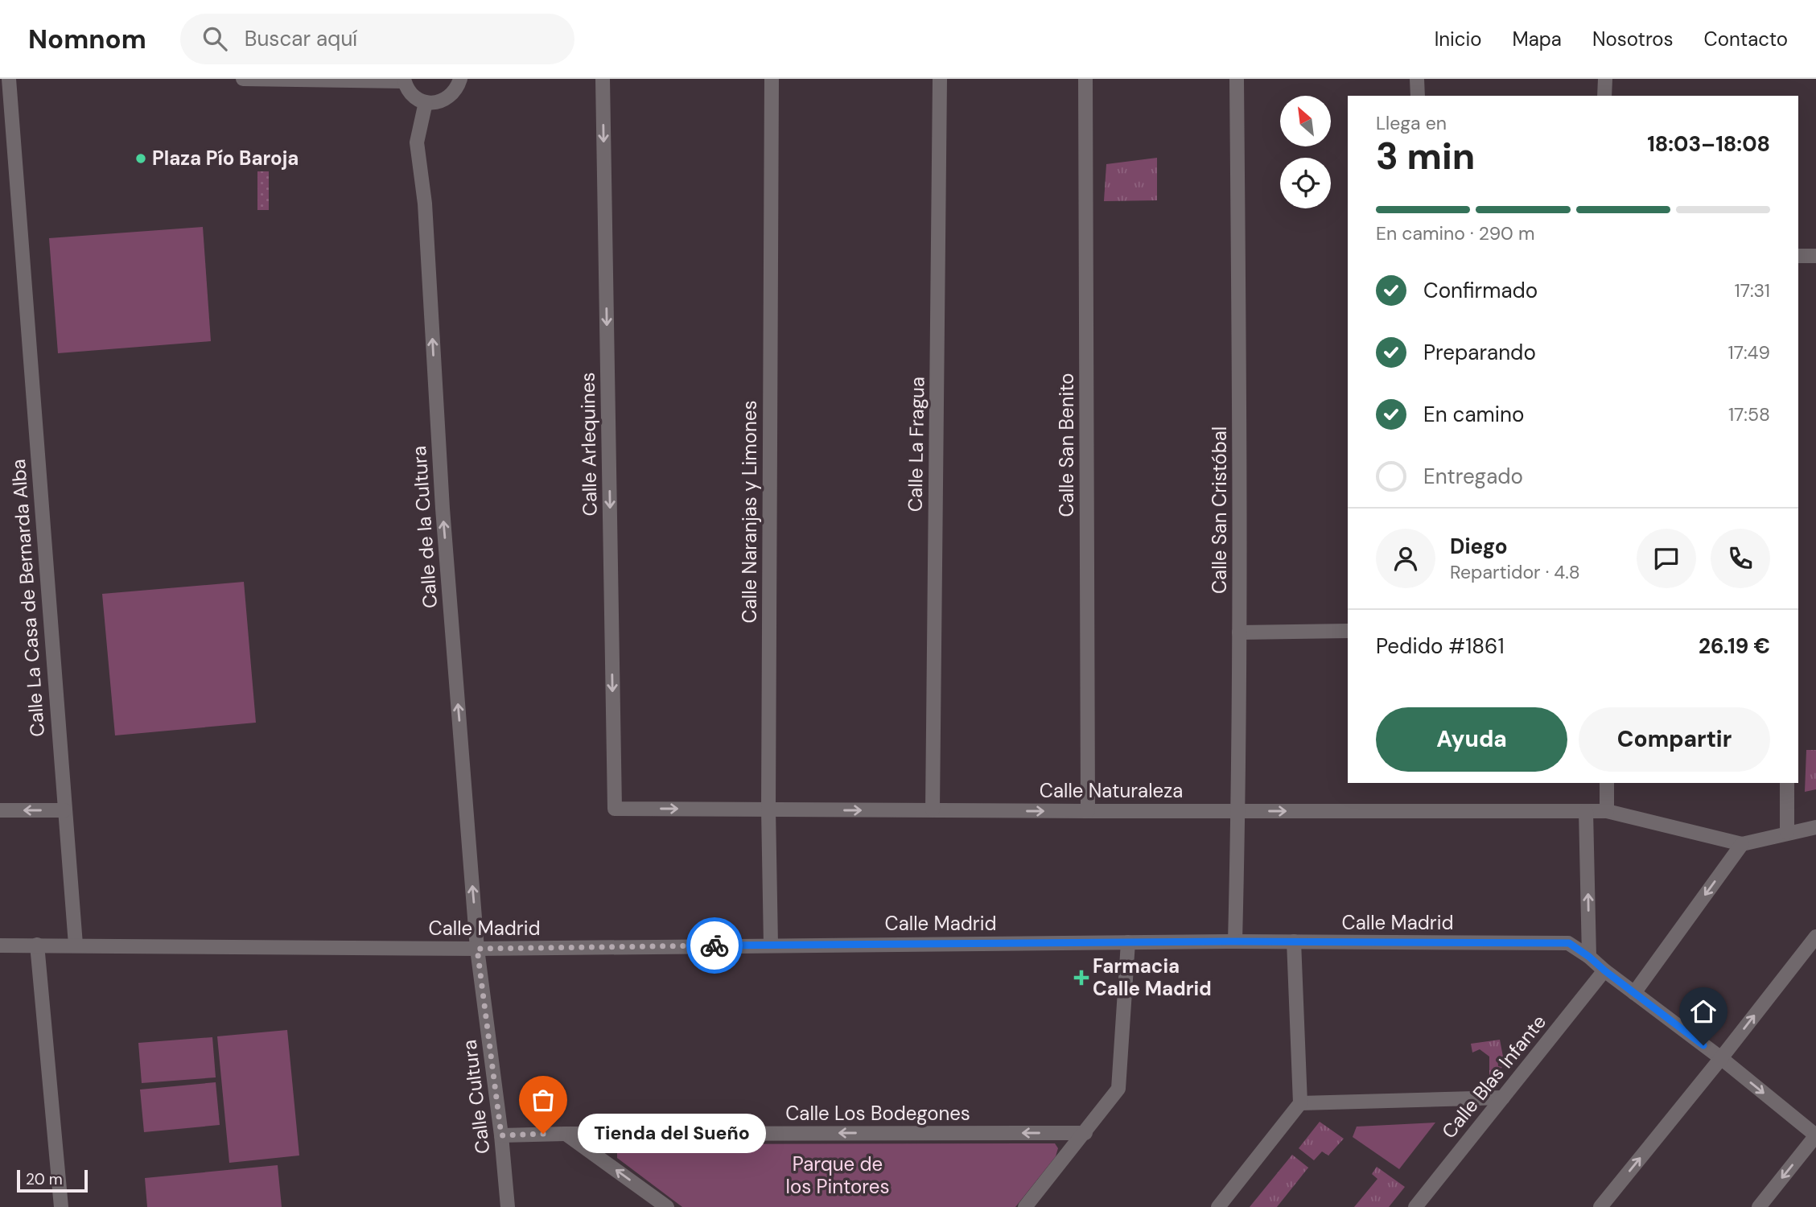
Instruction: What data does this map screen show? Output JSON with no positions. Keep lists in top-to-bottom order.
{
  "streets": {
    "street": [
      "Calle Arlequines",
      "Calle La Fragua",
      "Calle San Benito",
      "Calle San Cristóbal",
      "Calle Naranjas y Limones",
      "Calle de la Cultura",
      "Calle La Casa de Bernarda Alba",
      "Calle Naturaleza",
      "Calle Madrid",
      "Calle Blas Infante",
      "Calle Cultura",
      "Calle Los Bodegones"
    ]
  },
  "crossings": [
    ["Calle Arlequines", "Calle Naturaleza"],
    ["Calle La Fragua", "Calle Naturaleza"],
    ["Calle San Benito", "Calle Naturaleza"],
    ["Calle San Cristóbal", "Calle Naturaleza"],
    ["Calle San Cristóbal", "Calle Madrid"],
    ["Calle Naranjas y Limones", "Calle Naturaleza"],
    ["Calle Naranjas y Limones", "Calle Madrid"],
    ["Calle de la Cultura", "Calle Madrid"],
    ["Calle de la Cultura", "Calle Cultura"],
    ["Calle La Casa de Bernarda Alba", "Calle Madrid"],
    ["Calle Madrid", "Calle Blas Infante"],
    ["Calle Madrid", "Calle Cultura"],
    ["Calle Cultura", "Calle Los Bodegones"]
  ],
  "one_way": [
    "Calle Arlequines",
    "Calle de la Cultura",
    "Calle Naturaleza",
    "Calle Los Bodegones"
  ],
  "parks": ["Parque de los Pintores"],
  "places": {
    "other": ["Plaza Pío Baroja", "Tienda del Sueño"],
    "health": ["Farmacia Calle Madrid"]
  },
  "scale_bar": "20 m",
  "north": "top left",
  "page": {
    "header": "Nomnom",
    "search": "Buscar aquí",
    "nav": [
      "Inicio",
      "Mapa",
      "Nosotros",
      "Contacto"
    ],
    "heading": ["3 min", "Llega en", "18:03–18:08"],
    "panel": [
      "Diego",
      "Repartidor · 4.8",
      "Pedido #1861",
      "26.19 €"
    ],
    "bar": "En camino · 290 m",
    "list": [
      ["Confirmado", "17:31"],
      ["Preparando", "17:49"],
      ["En camino", "17:58"],
      "Entregado"
    ],
    "buttons": ["Ayuda", "Compartir"],
    "bubble": "Tienda del Sueño",
    "scale": "20 m"
  }
}
